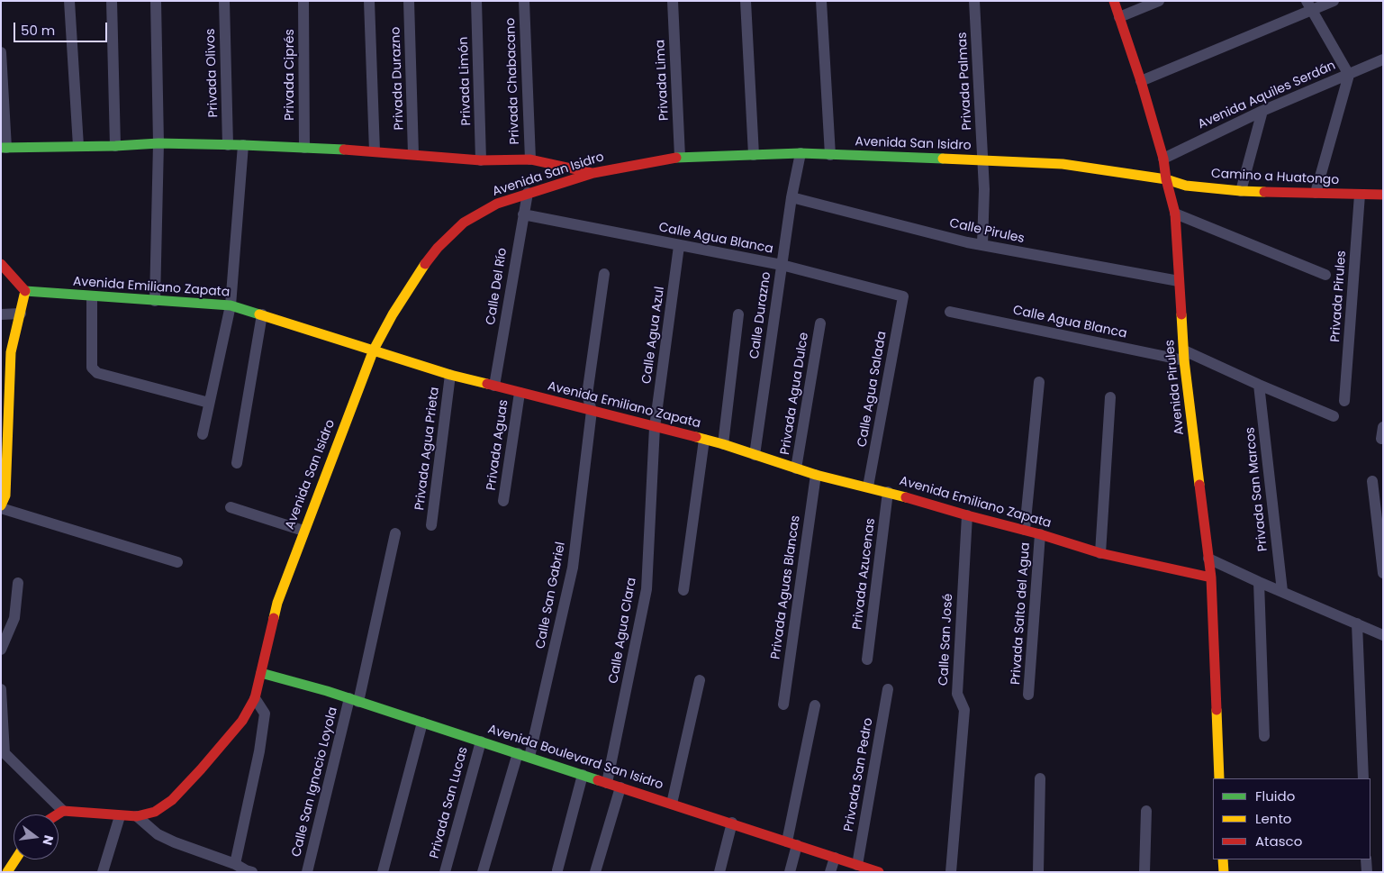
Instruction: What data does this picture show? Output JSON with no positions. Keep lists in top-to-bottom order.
{
  "streets": {
    "main road": [
      "Avenida San Isidro",
      "Camino a Huatongo",
      "Avenida Emiliano Zapata",
      "Avenida Pirules",
      "Avenida Boulevard San Isidro"
    ],
    "street": [
      "Privada Olivos",
      "Privada Ciprés",
      "Privada Durazno",
      "Privada Lima",
      "Privada Limón",
      "Privada Chabacano",
      "Privada Palmas",
      "Avenida Aquiles Serdán",
      "Calle Pirules",
      "Calle Agua Blanca",
      "Calle Del Río",
      "Privada Pirules",
      "Calle Durazno",
      "Calle Agua Azul",
      "Calle Agua Salada",
      "Privada Agua Dulce",
      "Privada Aguas",
      "Privada Agua Prieta",
      "Privada San Marcos",
      "Privada Azucenas",
      "Privada Aguas Blancas",
      "Calle San Gabriel",
      "Privada Salto del Agua",
      "Calle Agua Clara",
      "Calle San José",
      "Privada San Pedro",
      "Calle San Ignacio Loyola",
      "Privada San Lucas"
    ]
  },
  "crossings": [
    ["Privada Lima", "Avenida San Isidro"],
    ["Privada Palmas", "Avenida San Isidro"],
    ["Privada Palmas", "Calle Pirules"],
    ["Avenida Aquiles Serdán", "Avenida Pirules"],
    ["Avenida San Isidro", "Camino a Huatongo"],
    ["Avenida San Isidro", "Calle Del Río"],
    ["Avenida San Isidro", "Avenida Emiliano Zapata"],
    ["Avenida San Isidro", "Calle Durazno"],
    ["Avenida San Isidro", "Avenida Pirules"],
    ["Avenida San Isidro", "Avenida Boulevard San Isidro"],
    ["Camino a Huatongo", "Privada Pirules"],
    ["Camino a Huatongo", "Avenida Pirules"],
    ["Calle Pirules", "Calle Durazno"],
    ["Calle Pirules", "Avenida Pirules"],
    ["Calle Agua Blanca", "Calle Del Río"],
    ["Calle Agua Blanca", "Calle Durazno"],
    ["Calle Agua Blanca", "Calle Agua Azul"],
    ["Calle Agua Blanca", "Avenida Pirules"],
    ["Calle Agua Blanca", "Calle Agua Salada"],
    ["Calle Agua Blanca", "Privada San Marcos"],
    ["Calle Del Río", "Avenida Emiliano Zapata"],
    ["Avenida Emiliano Zapata", "Calle Durazno"],
    ["Avenida Emiliano Zapata", "Calle Agua Azul"],
    ["Avenida Emiliano Zapata", "Avenida Pirules"],
    ["Avenida Emiliano Zapata", "Calle Agua Salada"],
    ["Avenida Emiliano Zapata", "Privada Agua Dulce"],
    ["Avenida Emiliano Zapata", "Privada Aguas"],
    ["Avenida Emiliano Zapata", "Privada Agua Prieta"],
    ["Avenida Emiliano Zapata", "Privada Azucenas"],
    ["Avenida Emiliano Zapata", "Privada Aguas Blancas"],
    ["Avenida Emiliano Zapata", "Calle San Gabriel"],
    ["Avenida Emiliano Zapata", "Privada Salto del Agua"],
    ["Avenida Emiliano Zapata", "Calle Agua Clara"],
    ["Avenida Emiliano Zapata", "Calle San José"],
    ["Calle Agua Azul", "Calle Agua Clara"],
    ["Calle San Gabriel", "Avenida Boulevard San Isidro"],
    ["Calle Agua Clara", "Avenida Boulevard San Isidro"],
    ["Avenida Boulevard San Isidro", "Privada San Pedro"],
    ["Avenida Boulevard San Isidro", "Calle San Ignacio Loyola"],
    ["Avenida Boulevard San Isidro", "Privada San Lucas"]
  ],
  "legend": ["Fluido", "Lento", "Atasco"],
  "scale_bar": "50 m",
  "north": "right"
}
